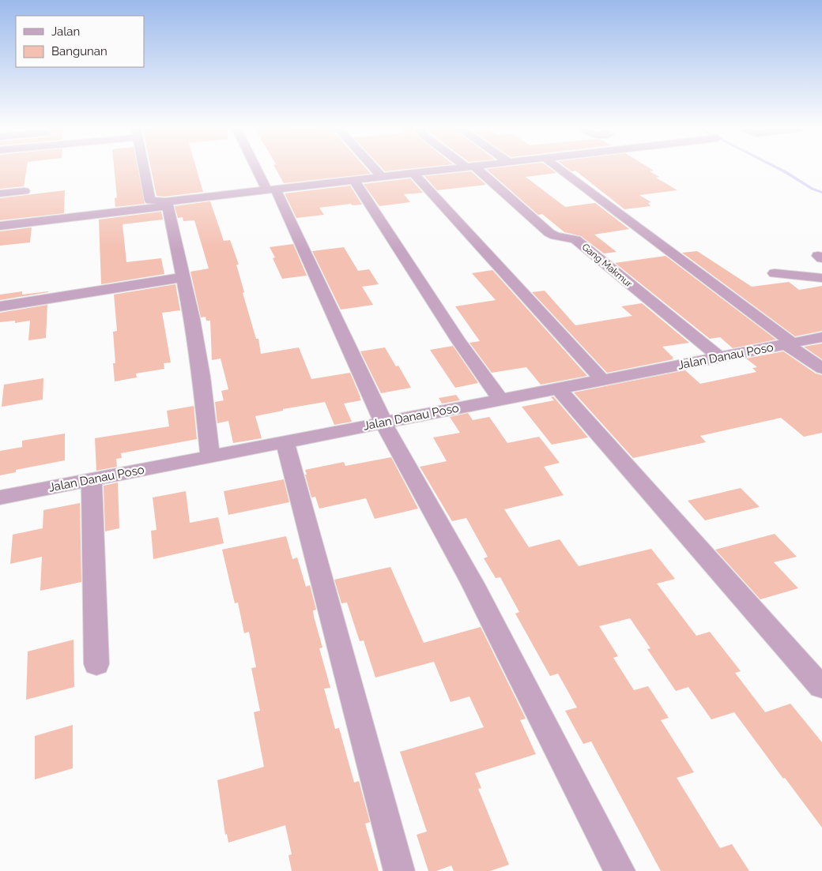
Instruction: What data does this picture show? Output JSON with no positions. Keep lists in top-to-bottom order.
{
  "streets": {
    "street": ["Gang Makmur", "Jalan Danau Poso"]
  },
  "crossings": [
    ["Gang Makmur", "Jalan Danau Poso"]
  ],
  "legend": ["Jalan", "Bangunan"]
}
